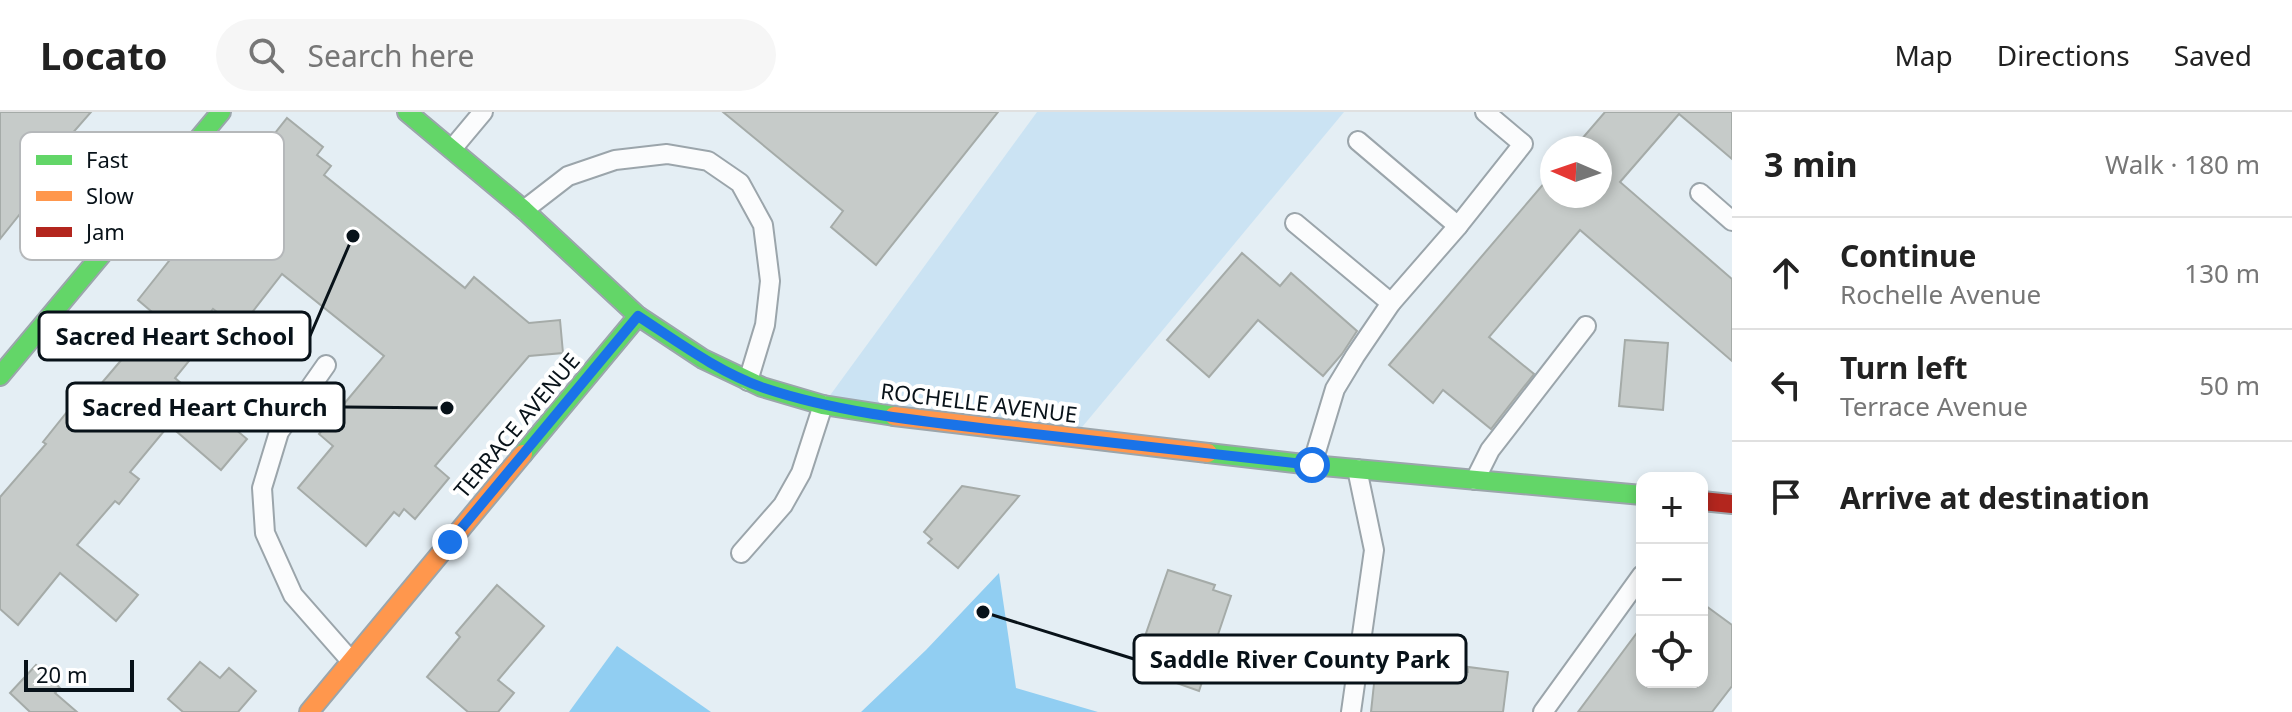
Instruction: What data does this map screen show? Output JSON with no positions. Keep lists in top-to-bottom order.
{
  "streets": {
    "street": ["ROCHELLE AVENUE", "TERRACE AVENUE"]
  },
  "crossings": [
    ["ROCHELLE AVENUE", "TERRACE AVENUE"]
  ],
  "places": ["Sacred Heart School", "Sacred Heart Church", "Saddle River County Park"],
  "legend": ["Fast", "Slow", "Jam"],
  "scale_bar": "20 m",
  "north": "left",
  "page": {
    "header": "Locato",
    "search": "Search here",
    "nav": ["Map", "Directions", "Saved"],
    "heading": ["3 min", "Walk · 180 m"],
    "list": [
      ["Continue", "Rochelle Avenue", "130 m"],
      ["Turn left", "Terrace Avenue", "50 m"],
      "Arrive at destination"
    ],
    "map_buttons": ["+", "−"],
    "scale": "20 m"
  }
}
